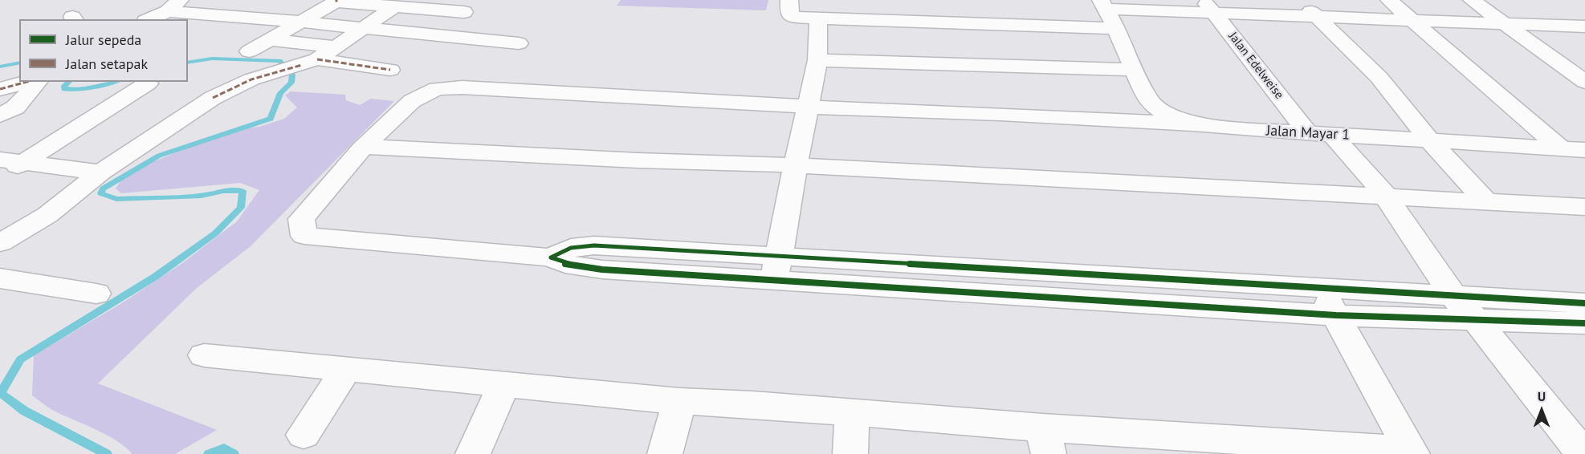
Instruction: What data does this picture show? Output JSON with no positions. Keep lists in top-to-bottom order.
{
  "streets": {
    "street": ["Jalan Edelweise", "Jalan Mayar 1"]
  },
  "crossings": [
    ["Jalan Edelweise", "Jalan Mayar 1"]
  ],
  "legend": ["Jalur sepeda", "Jalan setapak"],
  "north": "top"
}
